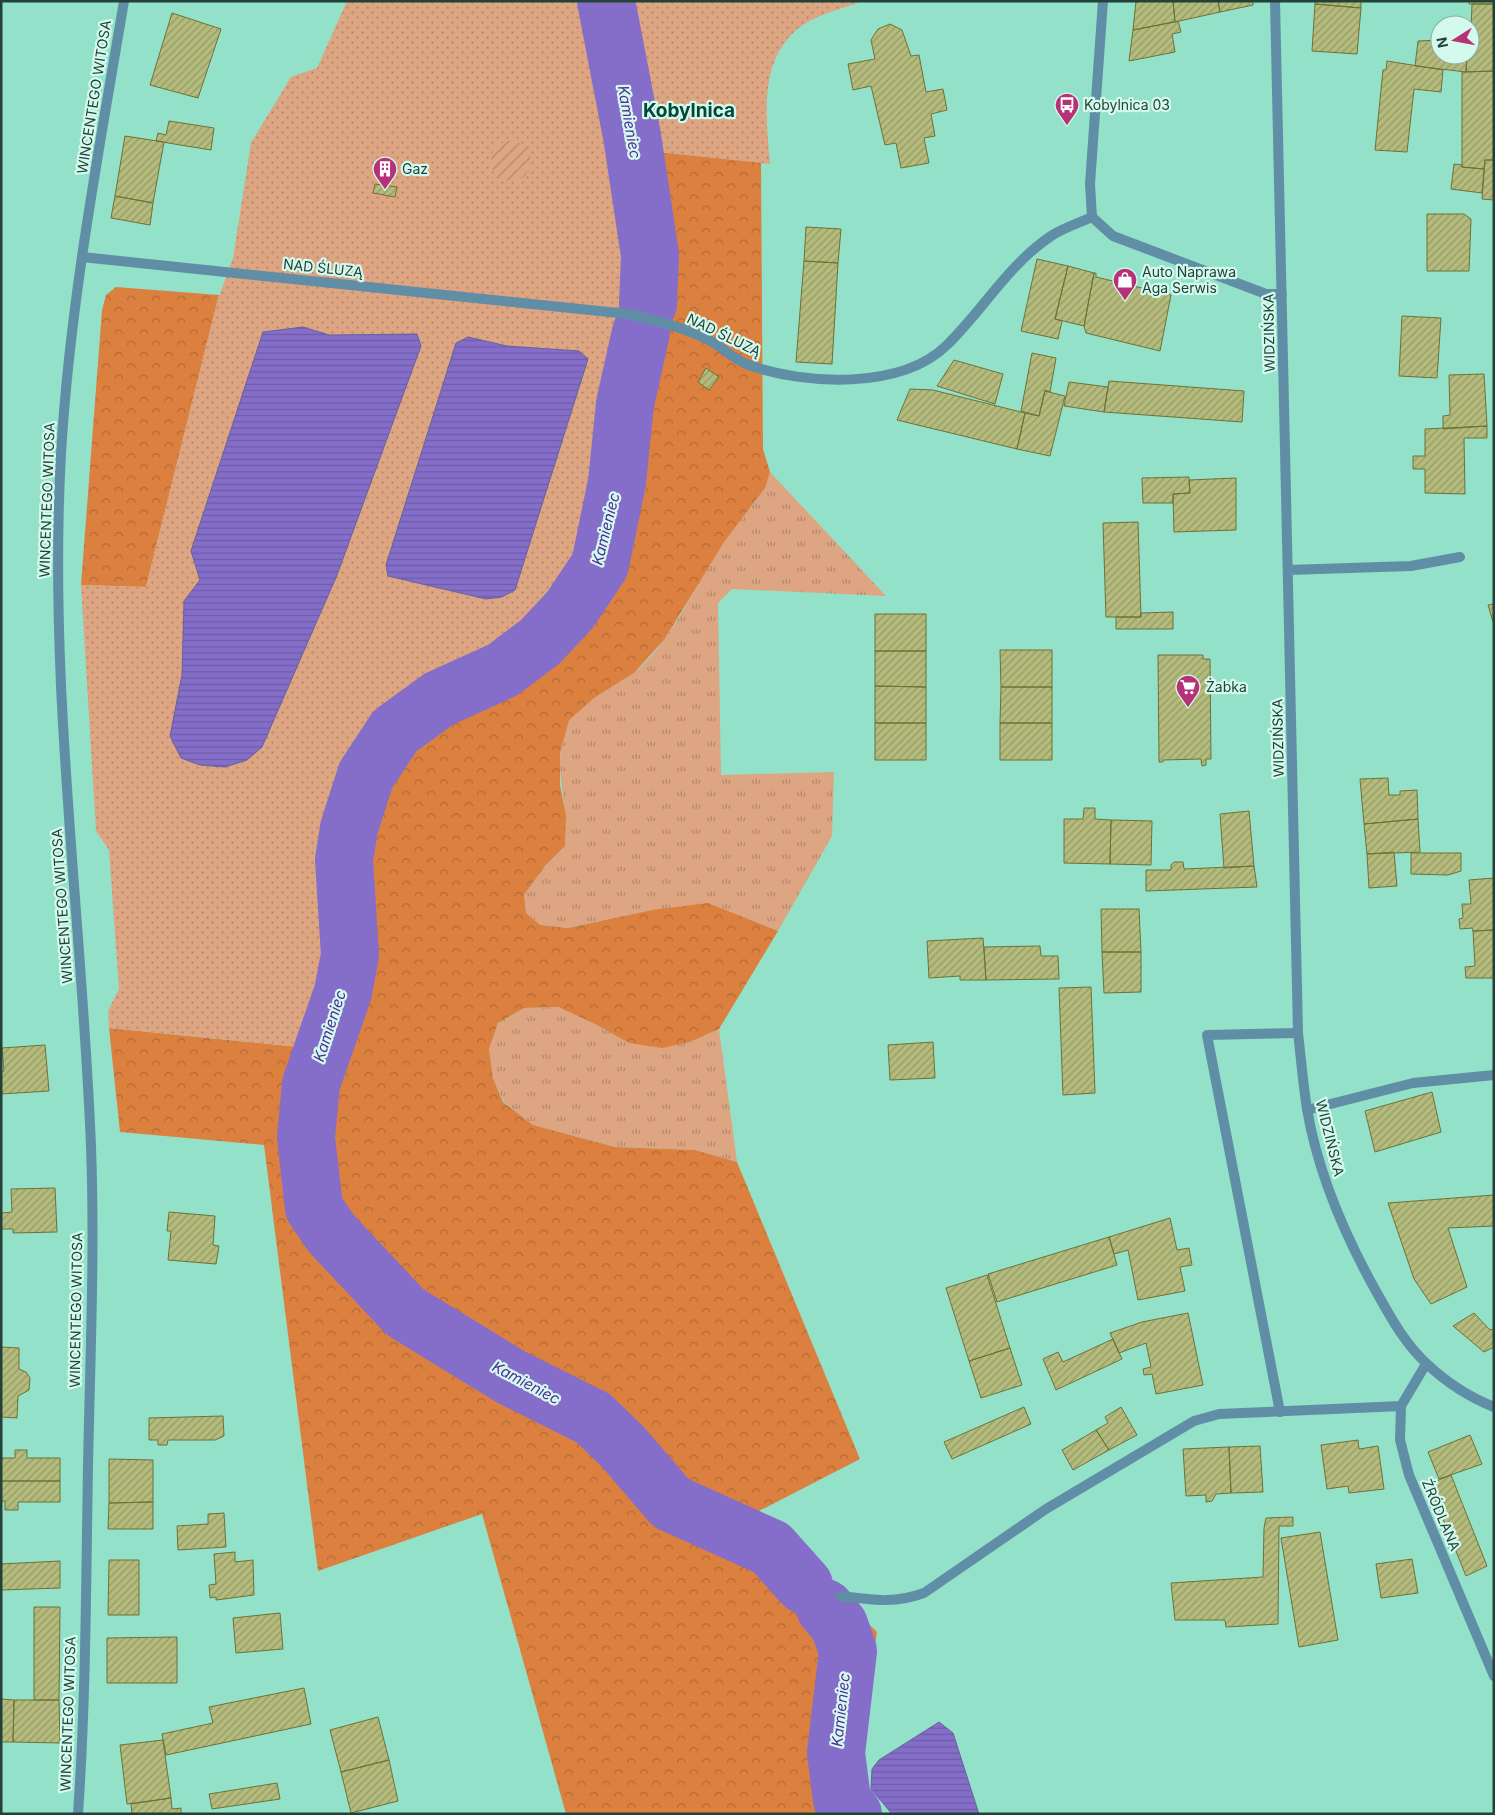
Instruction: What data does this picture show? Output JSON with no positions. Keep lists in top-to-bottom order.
{
  "streets": {
    "street": [
      "WINCENTEGO WITOSA",
      "NAD ŚLUZĄ",
      "WIDZIŃSKA",
      "ŹRÓDLANA"
    ]
  },
  "crossings": [
    ["WINCENTEGO WITOSA", "NAD ŚLUZĄ"],
    ["WIDZIŃSKA", "ŹRÓDLANA"]
  ],
  "districts": ["Kobylnica"],
  "water": ["Kamieniec"],
  "places": {
    "bus stop": ["Kobylnica 03"],
    "building": ["Gaz"],
    "shop": ["Auto Naprawa Aga Serwis"],
    "supermarket": ["Żabka"]
  },
  "north": "left"
}
